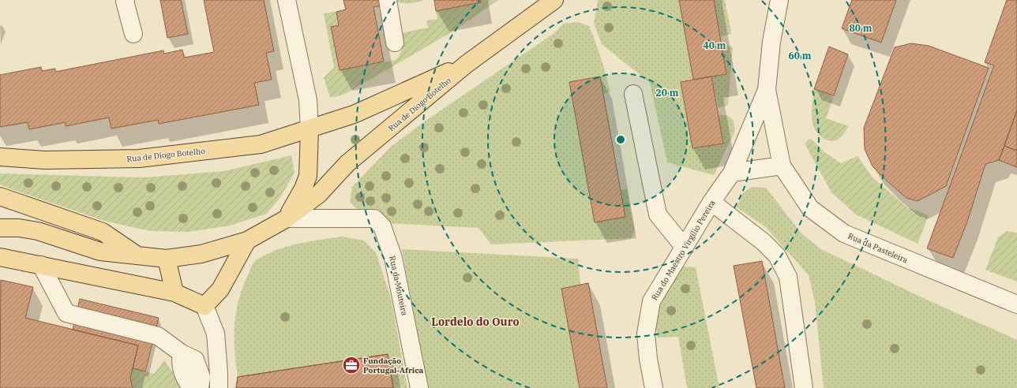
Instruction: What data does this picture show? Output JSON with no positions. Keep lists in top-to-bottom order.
{
  "streets": {
    "main road": ["Rua de Diogo Botelho"],
    "street": ["Rua da Pasteleira", "Rua do Maestro Virgílio Pereira", "Rua da Mouteira"]
  },
  "crossings": [
    ["Rua de Diogo Botelho", "Rua da Mouteira"],
    ["Rua da Pasteleira", "Rua do Maestro Virgílio Pereira"]
  ],
  "districts": ["Lordelo do Ouro"],
  "places": {
    "office": ["Fundação Portugal-Africa"]
  },
  "rings": [
    "80 m",
    "40 m",
    "60 m",
    "20 m"
  ]
}
